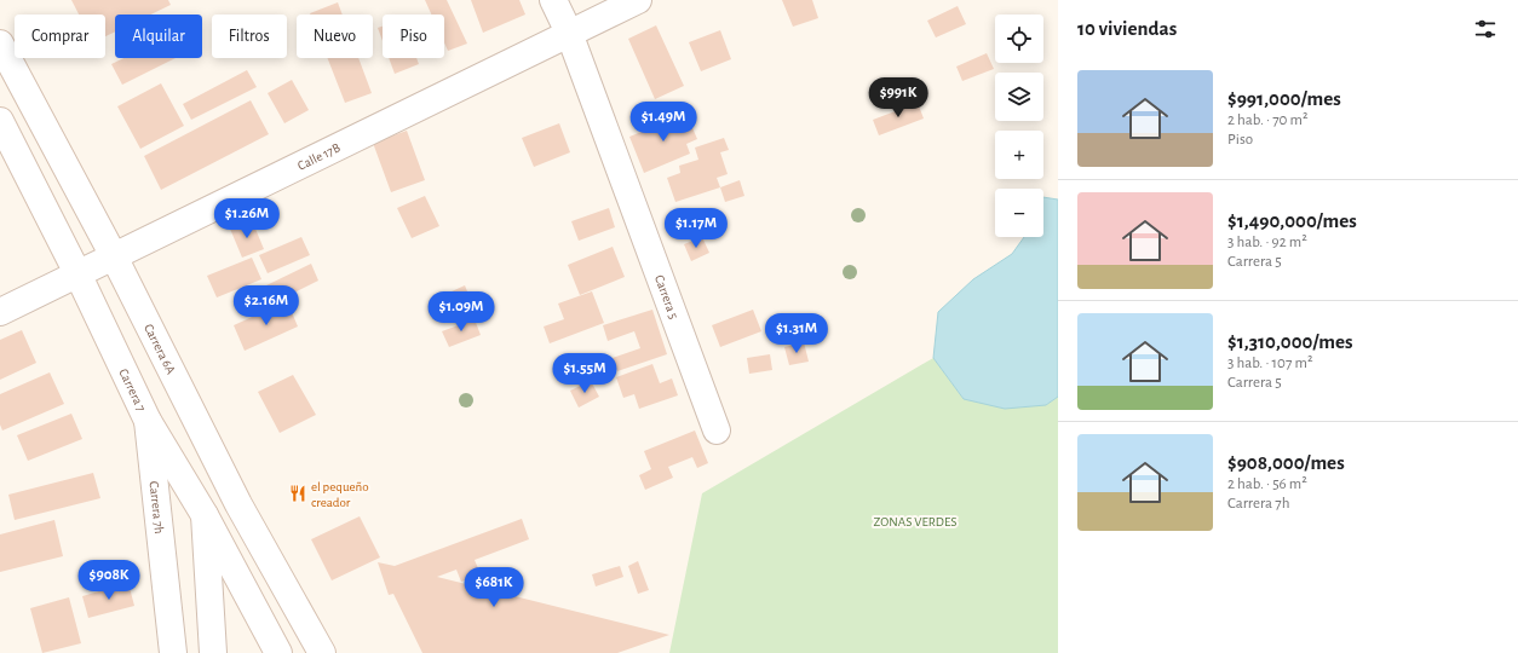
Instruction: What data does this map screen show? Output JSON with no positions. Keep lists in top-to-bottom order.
{
  "streets": {
    "street": [
      "Calle 17B",
      "Carrera 5",
      "Carrera 6A",
      "Carrera 7",
      "Carrera 7h"
    ]
  },
  "crossings": [
    ["Calle 17B", "Carrera 5"],
    ["Calle 17B", "Carrera 6A"],
    ["Calle 17B", "Carrera 7"],
    ["Carrera 7", "Carrera 7h"]
  ],
  "parks": ["ZONAS VERDES"],
  "places": {
    "restaurant": ["el pequeño creador"]
  },
  "page": {
    "heading": "10 viviendas",
    "map_buttons": ["+", "−"],
    "chip": [
      "Comprar",
      "Alquilar",
      "Filtros",
      "Nuevo",
      "Piso"
    ],
    "list": [
      {
        "name": "$991,000/mes",
        "note": "2 hab. · 70 m² · Piso"
      },
      {
        "name": "$1,490,000/mes",
        "note": "3 hab. · 92 m² · Carrera 5"
      },
      {
        "name": "$1,310,000/mes",
        "note": "3 hab. · 107 m² · Carrera 5"
      },
      {
        "name": "$908,000/mes",
        "note": "2 hab. · 56 m² · Carrera 7h"
      }
    ],
    "price": [
      "$991K",
      "$1.49M",
      "$1.26M",
      "$1.17M",
      "$2.16M",
      "$1.09M",
      "$1.31M",
      "$1.55M",
      "$908K",
      "$681K"
    ]
  }
}
